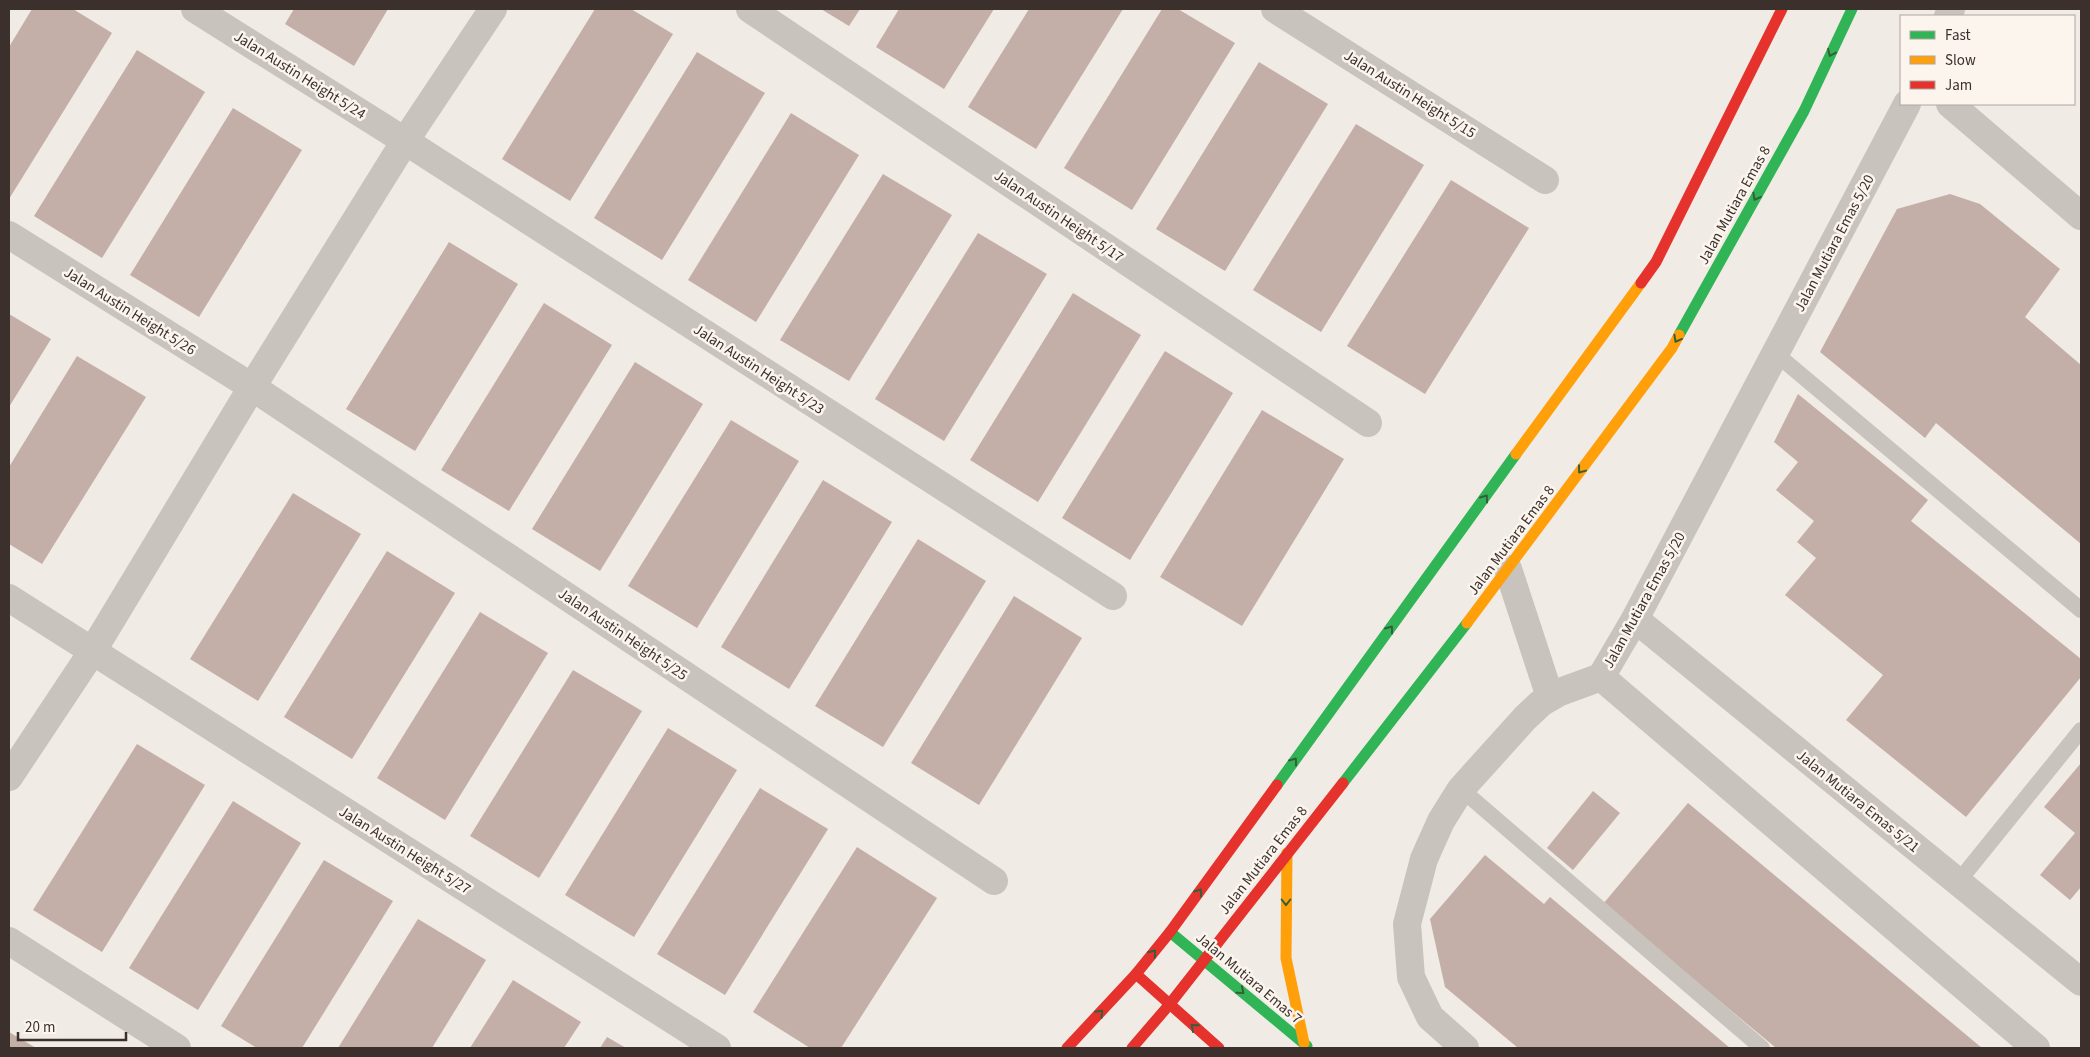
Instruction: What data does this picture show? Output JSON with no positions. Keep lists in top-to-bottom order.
{
  "streets": {
    "main road": ["Jalan Mutiara Emas 8", "Jalan Mutiara Emas 7"],
    "street": [
      "Jalan Austin Height 5/24",
      "Jalan Austin Height 5/15",
      "Jalan Austin Height 5/17",
      "Jalan Mutiara Emas 5/20",
      "Jalan Austin Height 5/26",
      "Jalan Austin Height 5/23",
      "Jalan Austin Height 5/25",
      "Jalan Mutiara Emas 5/21",
      "Jalan Austin Height 5/27"
    ]
  },
  "crossings": [
    ["Jalan Austin Height 5/24", "Jalan Austin Height 5/23"],
    ["Jalan Mutiara Emas 8", "Jalan Mutiara Emas 7"],
    ["Jalan Mutiara Emas 5/20", "Jalan Mutiara Emas 5/21"],
    ["Jalan Austin Height 5/26", "Jalan Austin Height 5/25"]
  ],
  "legend": ["Fast", "Slow", "Jam"],
  "scale_bar": "20 m"
}
